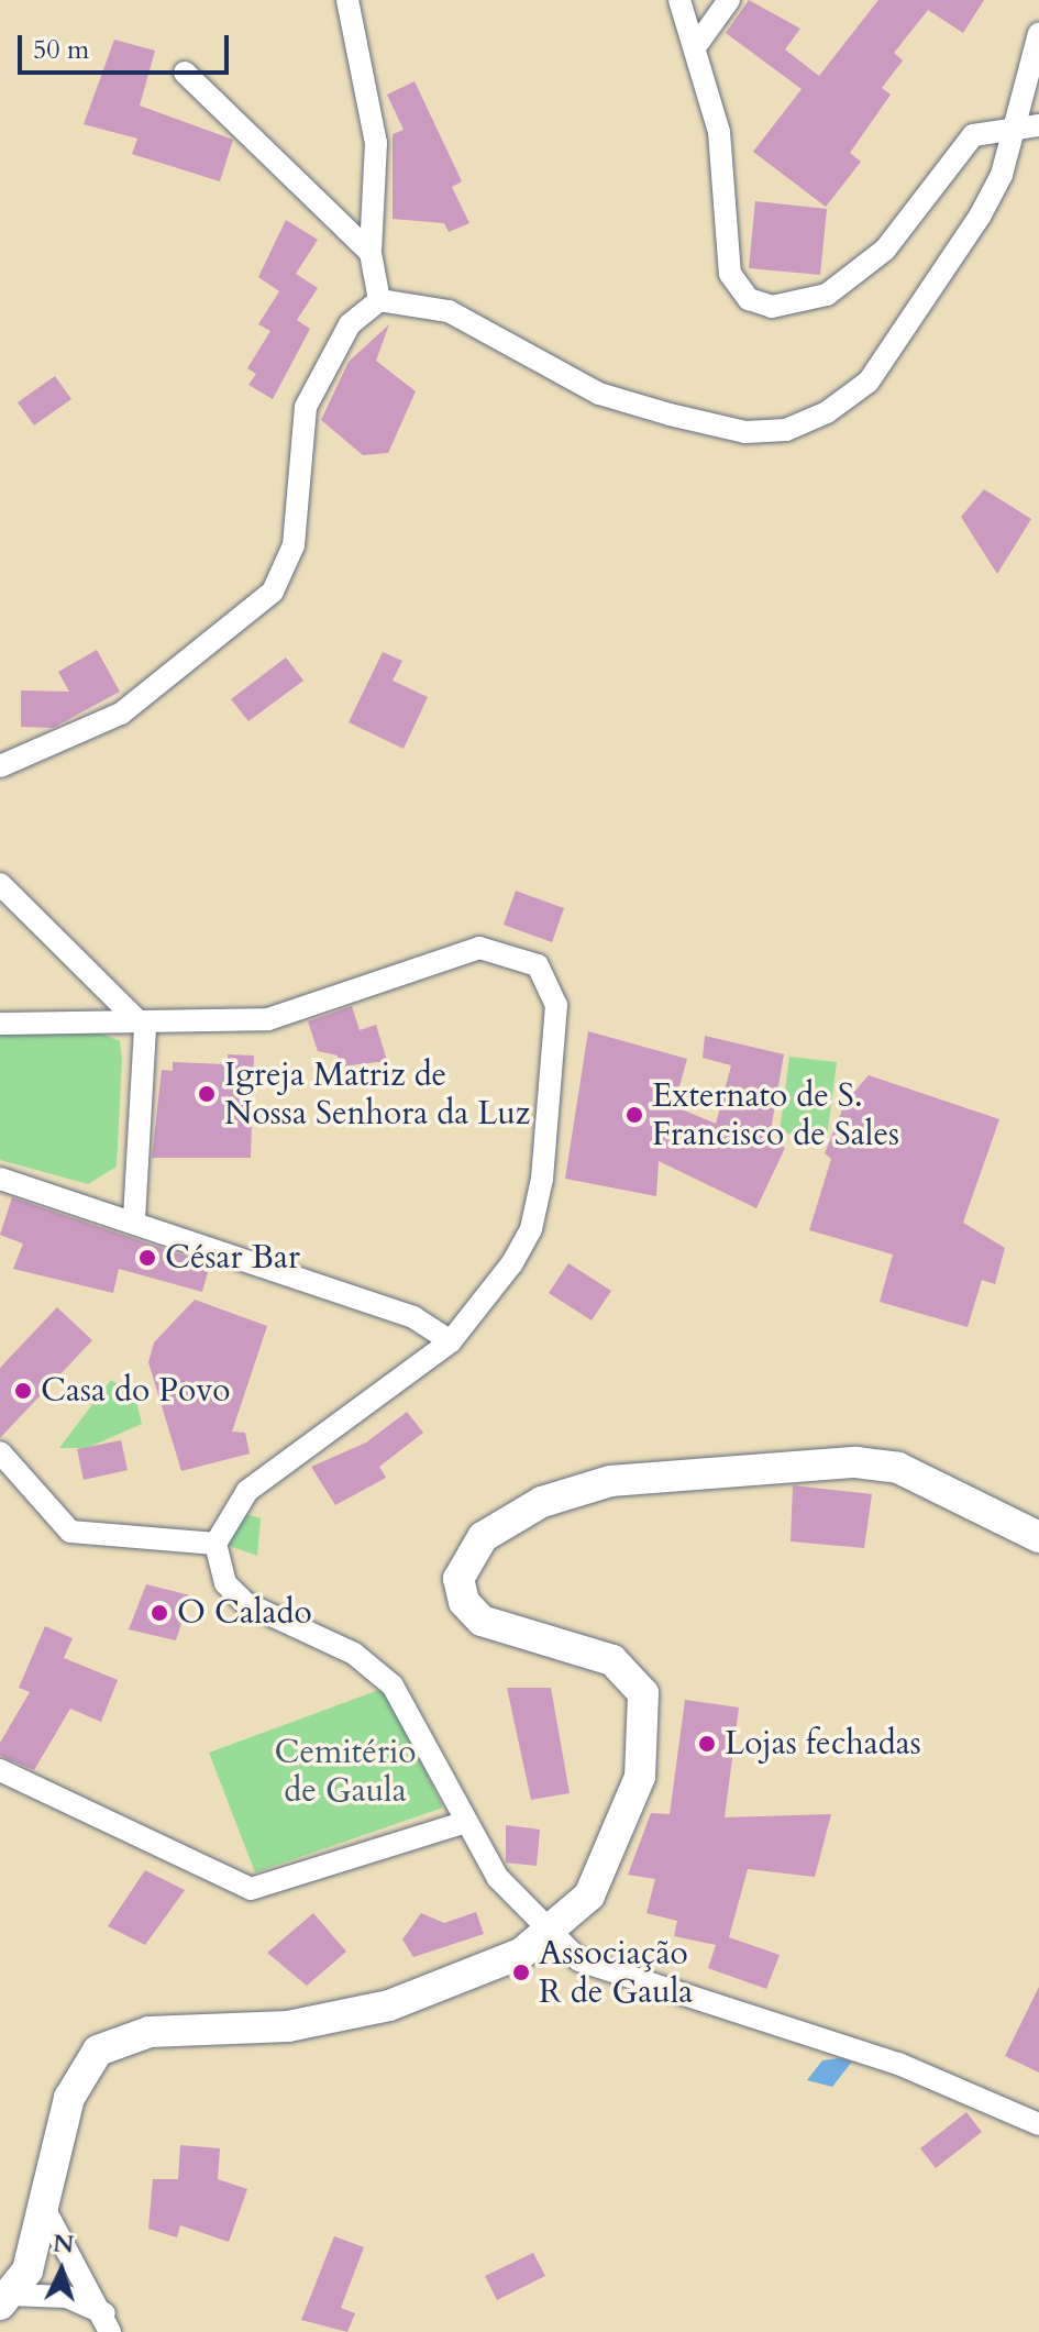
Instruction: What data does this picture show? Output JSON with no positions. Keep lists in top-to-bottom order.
{
  "parks": ["Cemitério de Gaula"],
  "places": [
    "Igreja Matriz de Nossa Senhora da Luz",
    "Externato de S. Francisco de Sales",
    "César Bar",
    "Casa do Povo",
    "O Calado",
    "Lojas fechadas",
    "Associação R de Gaula"
  ],
  "scale_bar": "50 m",
  "north": "top"
}
